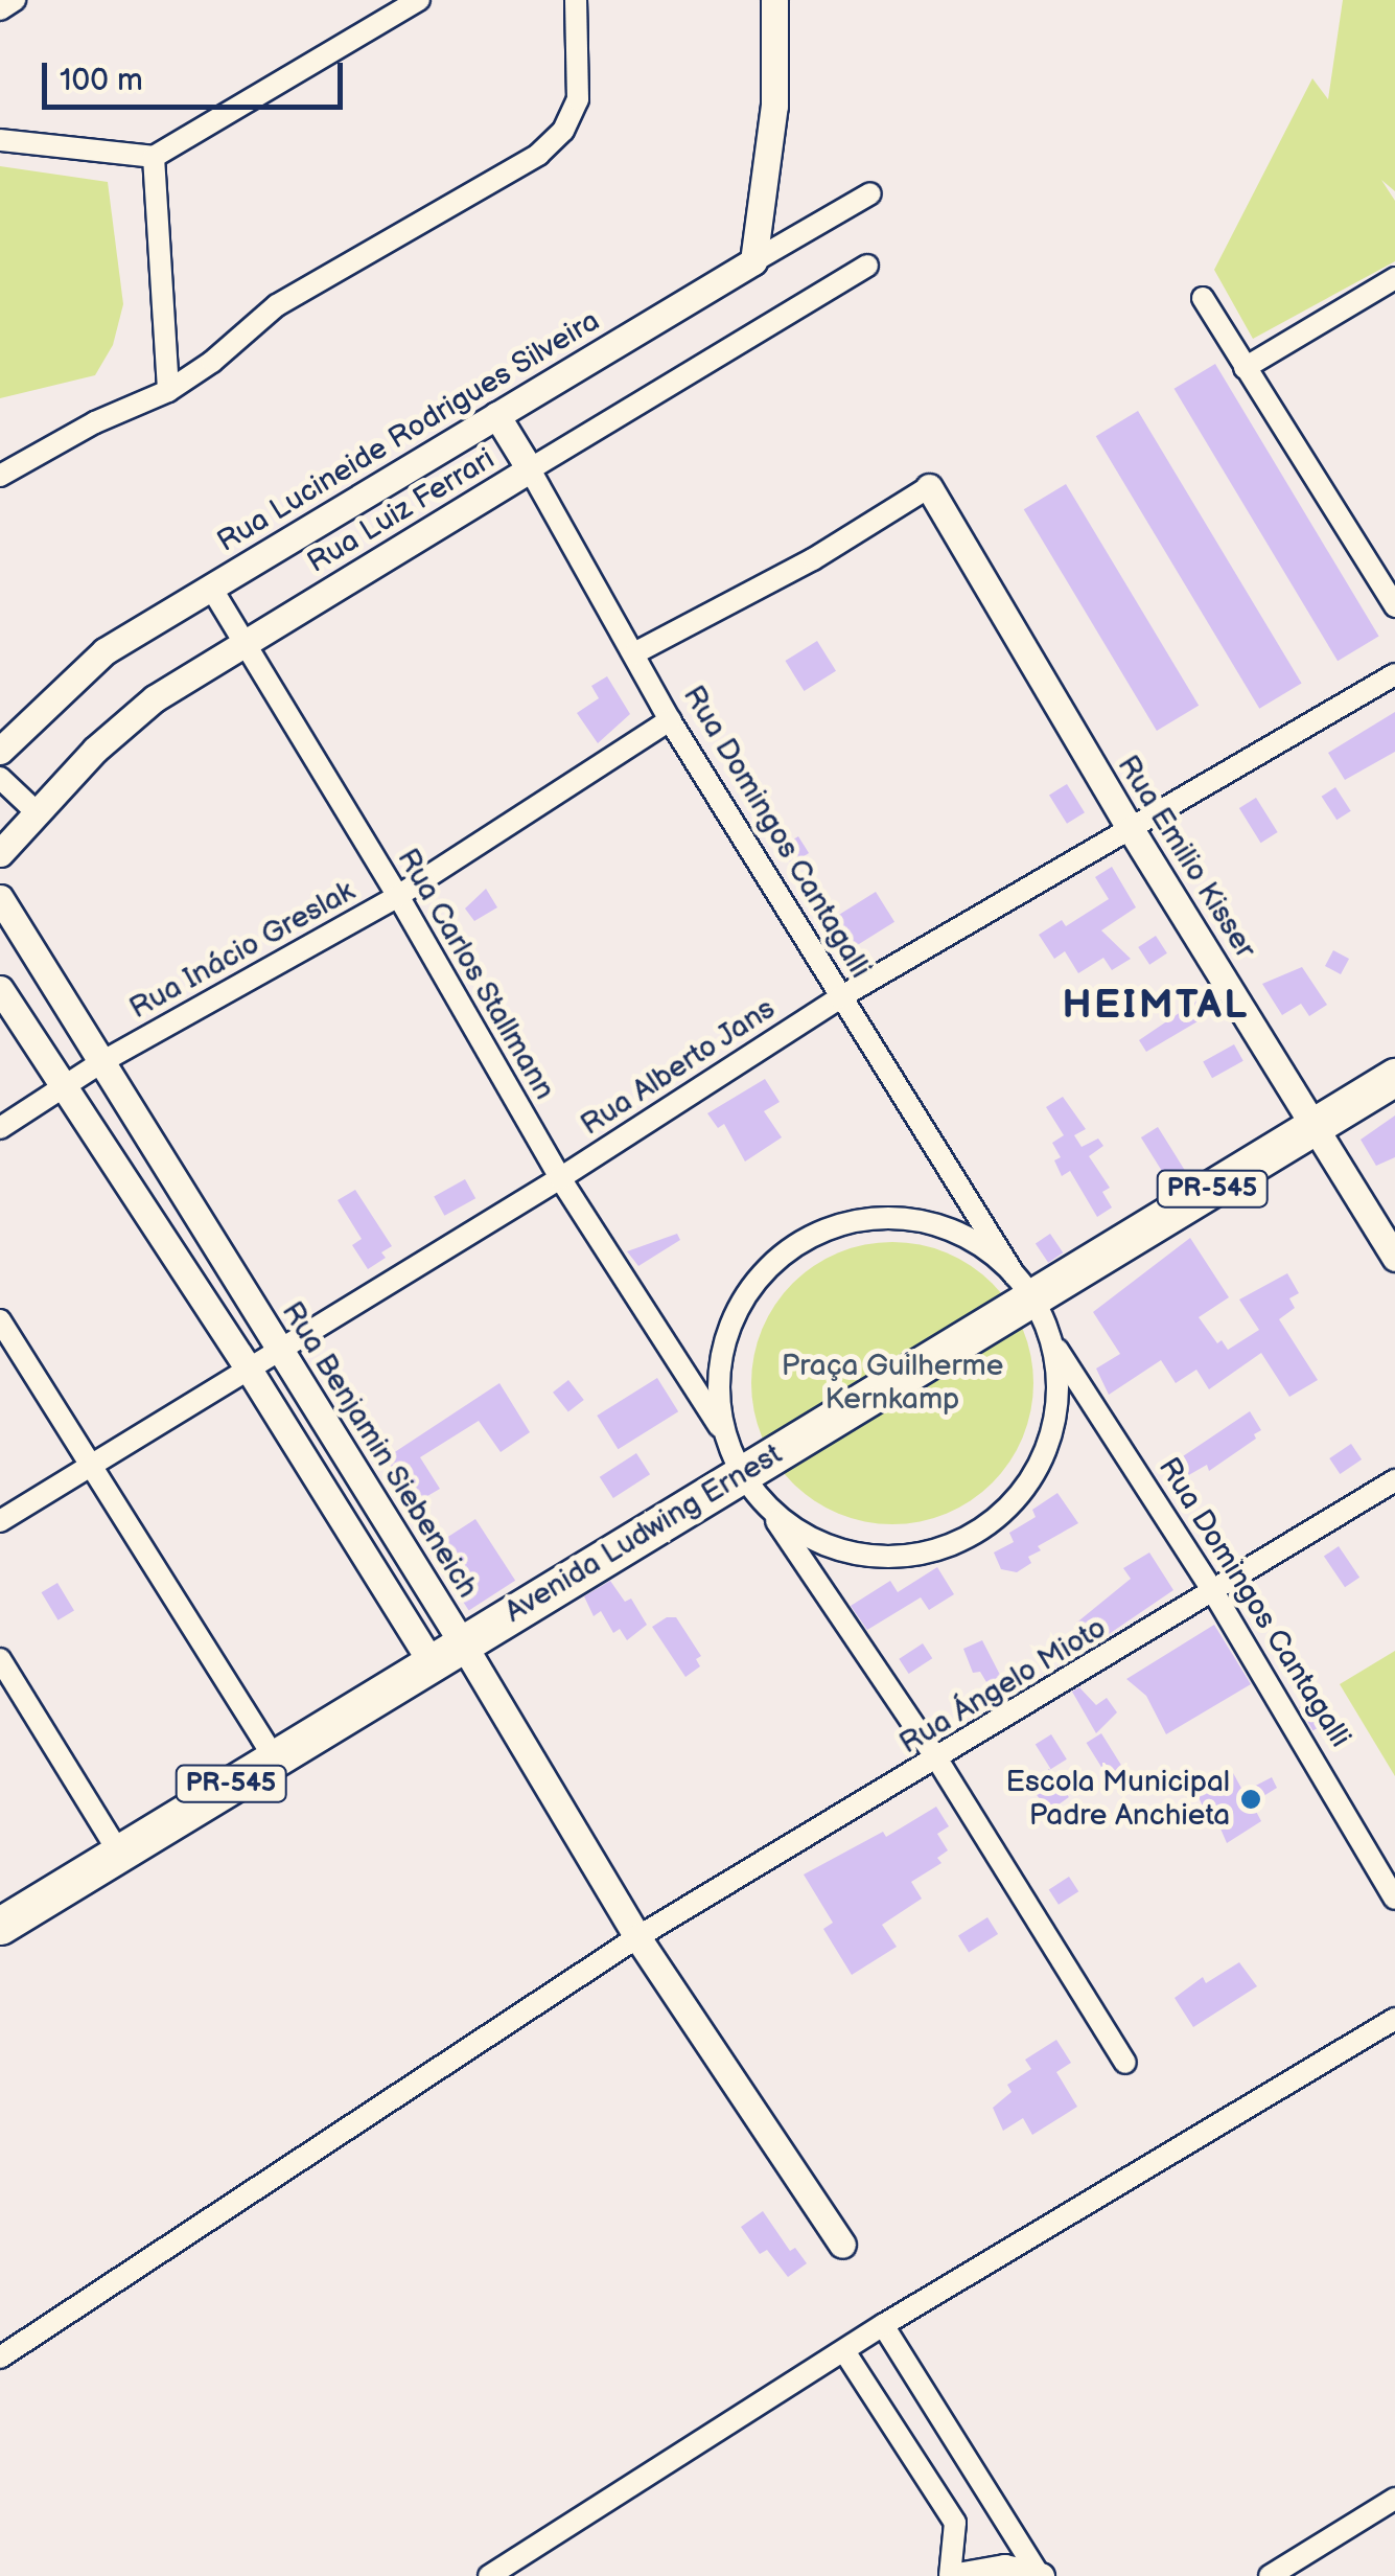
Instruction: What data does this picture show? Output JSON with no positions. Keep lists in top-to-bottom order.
{
  "streets": {
    "highway": ["PR-545", "Avenida Ludwing Ernest"],
    "street": [
      "Rua Lucineide Rodrigues Silveira",
      "Rua Luiz Ferrari",
      "Rua Domingos Cantagalli",
      "Rua Emilio Kisser",
      "Rua Inácio Greslak",
      "Rua Carlos Stallmann",
      "Rua Alberto Jans",
      "Rua Benjamin Siebeneich",
      "Rua Ángelo Mioto"
    ]
  },
  "crossings": [
    ["Rua Lucineide Rodrigues Silveira", "Rua Domingos Cantagalli"],
    ["Rua Lucineide Rodrigues Silveira", "Rua Carlos Stallmann"],
    ["Rua Luiz Ferrari", "Rua Domingos Cantagalli"],
    ["Rua Luiz Ferrari", "Rua Carlos Stallmann"],
    ["Rua Domingos Cantagalli", "Rua Inácio Greslak"],
    ["Rua Domingos Cantagalli", "Rua Alberto Jans"],
    ["Rua Domingos Cantagalli", "Avenida Ludwing Ernest"],
    ["Rua Domingos Cantagalli", "Rua Ángelo Mioto"],
    ["Rua Emilio Kisser", "Rua Alberto Jans"],
    ["Rua Emilio Kisser", "Avenida Ludwing Ernest"],
    ["Rua Inácio Greslak", "Rua Carlos Stallmann"],
    ["Rua Inácio Greslak", "Rua Benjamin Siebeneich"],
    ["Rua Carlos Stallmann", "Rua Alberto Jans"],
    ["Rua Alberto Jans", "Rua Benjamin Siebeneich"],
    ["Rua Benjamin Siebeneich", "Avenida Ludwing Ernest"],
    ["Rua Benjamin Siebeneich", "Rua Ángelo Mioto"]
  ],
  "districts": ["HEIMTAL"],
  "parks": ["Praça Guilherme Kernkamp"],
  "places": ["Escola Municipal Padre Anchieta"],
  "scale_bar": "100 m"
}
